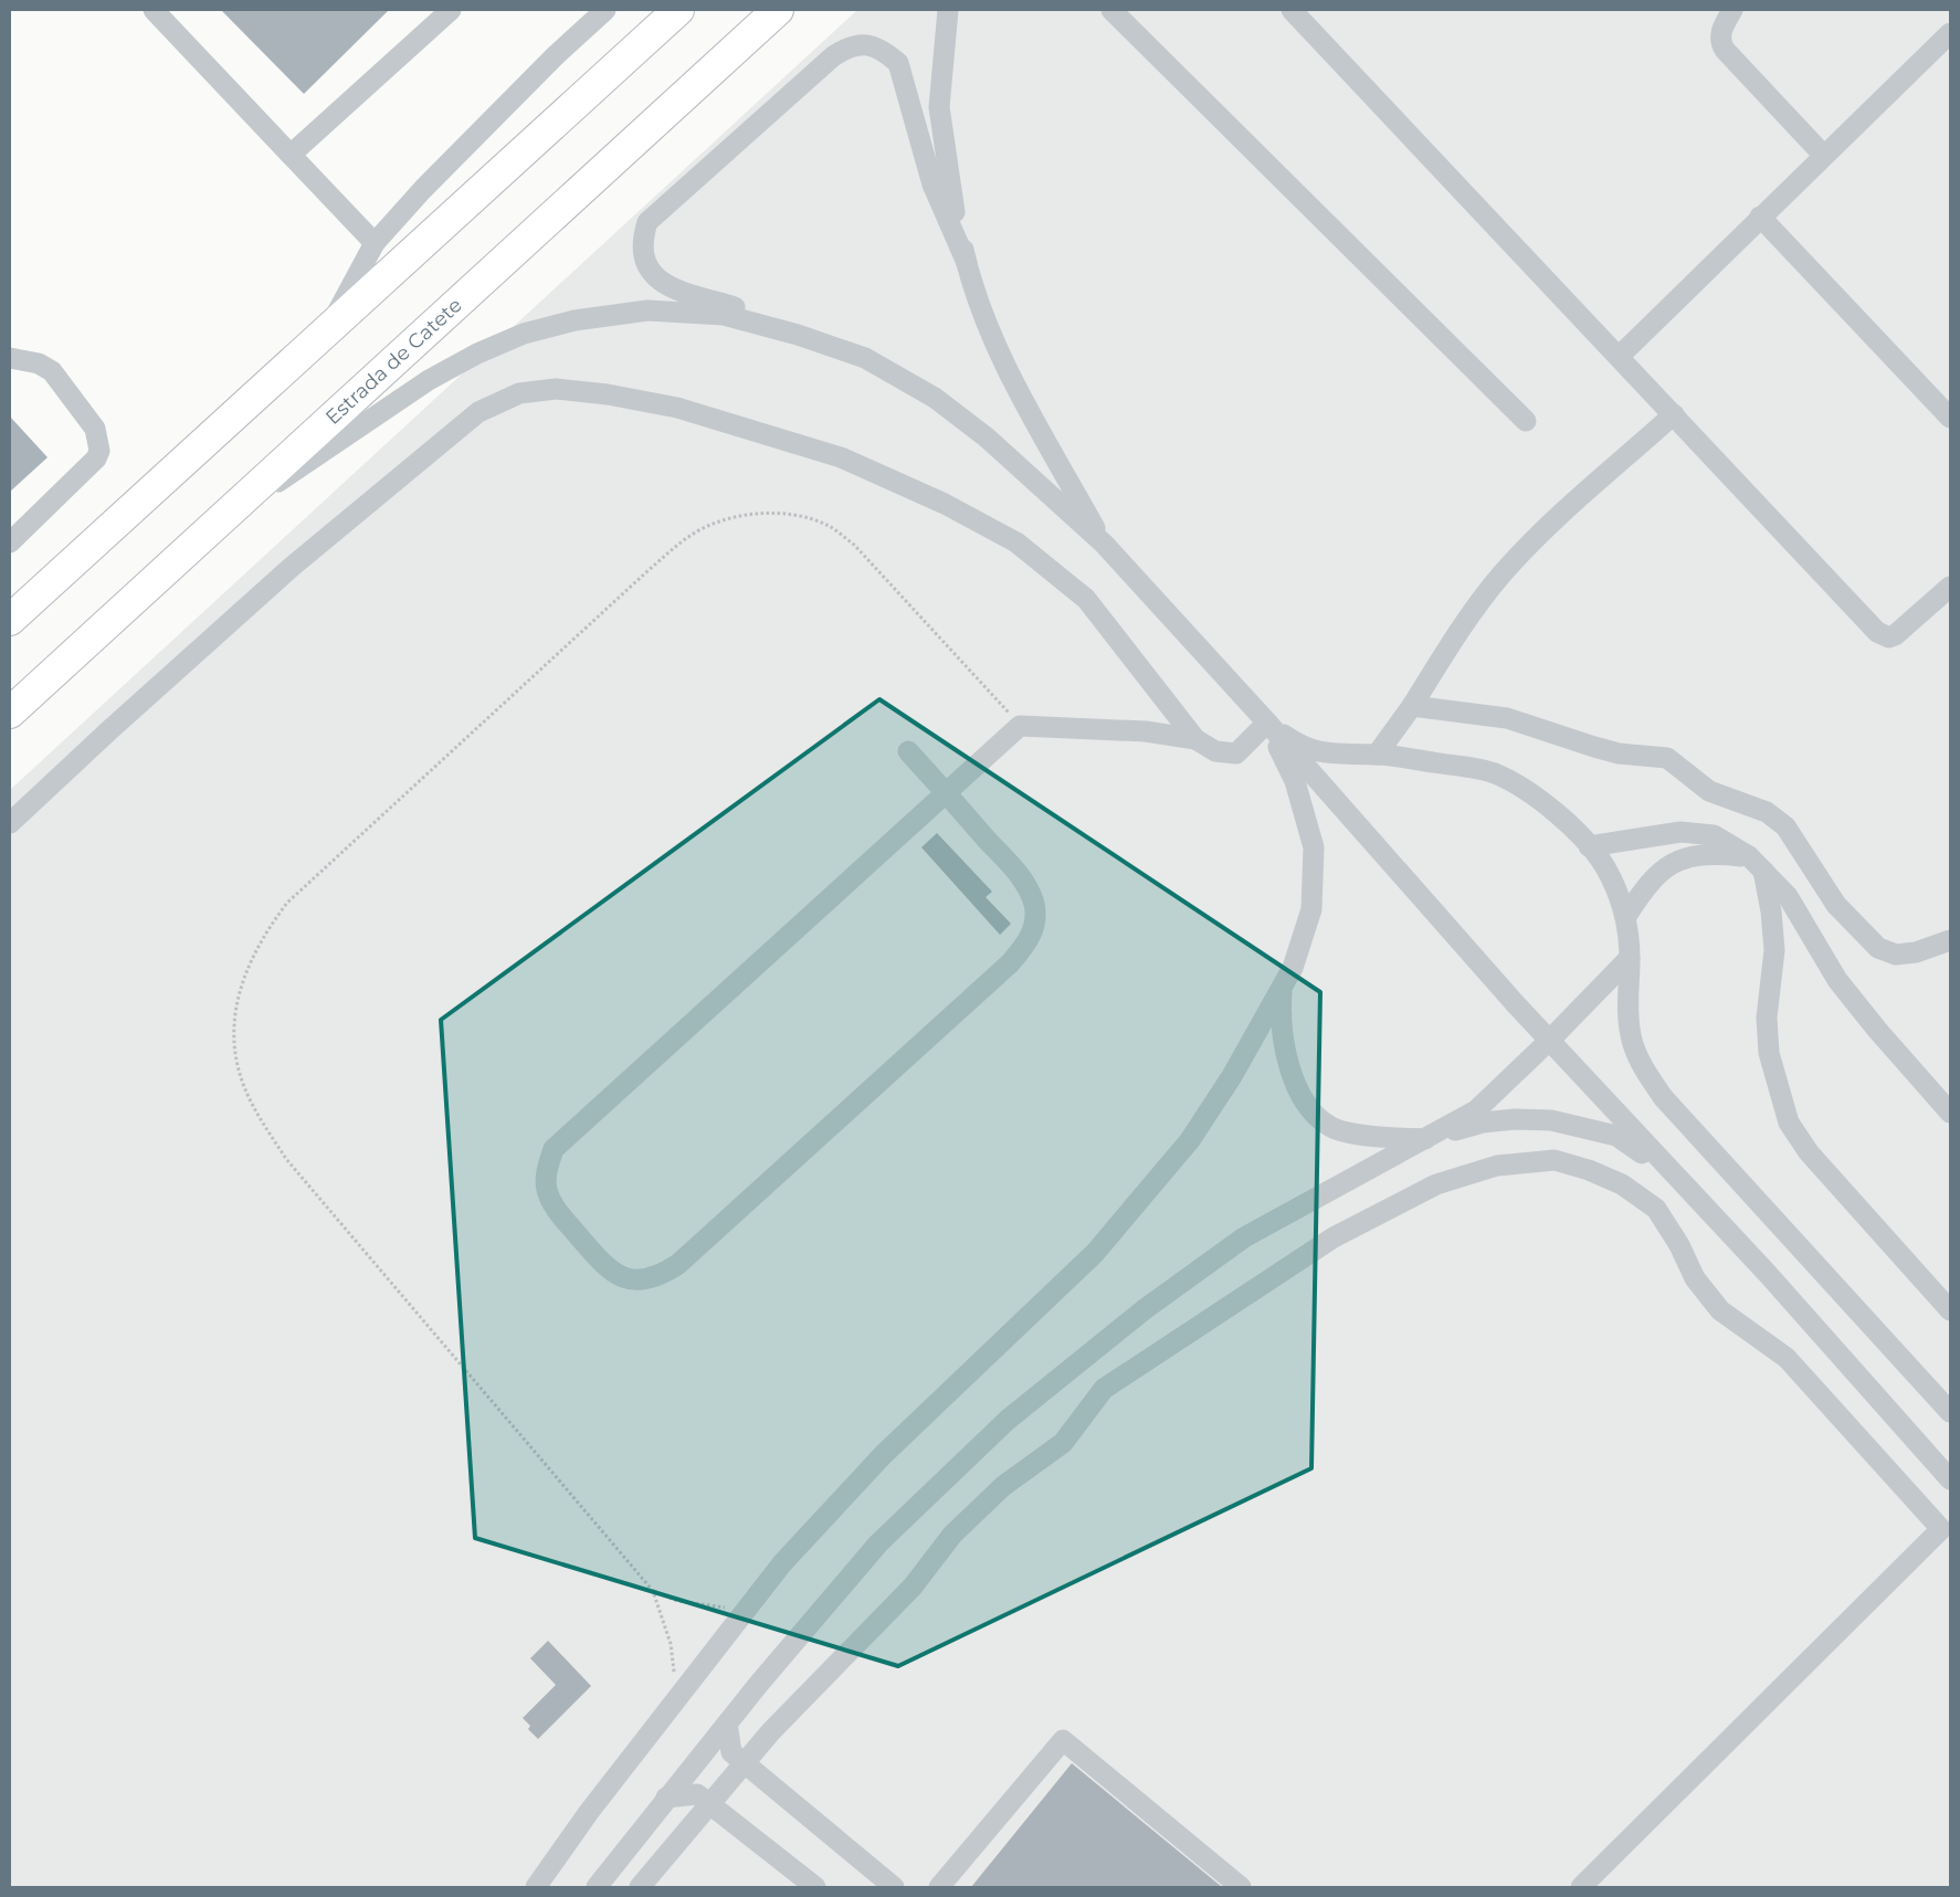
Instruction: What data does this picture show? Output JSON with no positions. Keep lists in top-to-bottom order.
{
  "streets": {
    "highway": ["Estrada de Catete"]
  }
}
